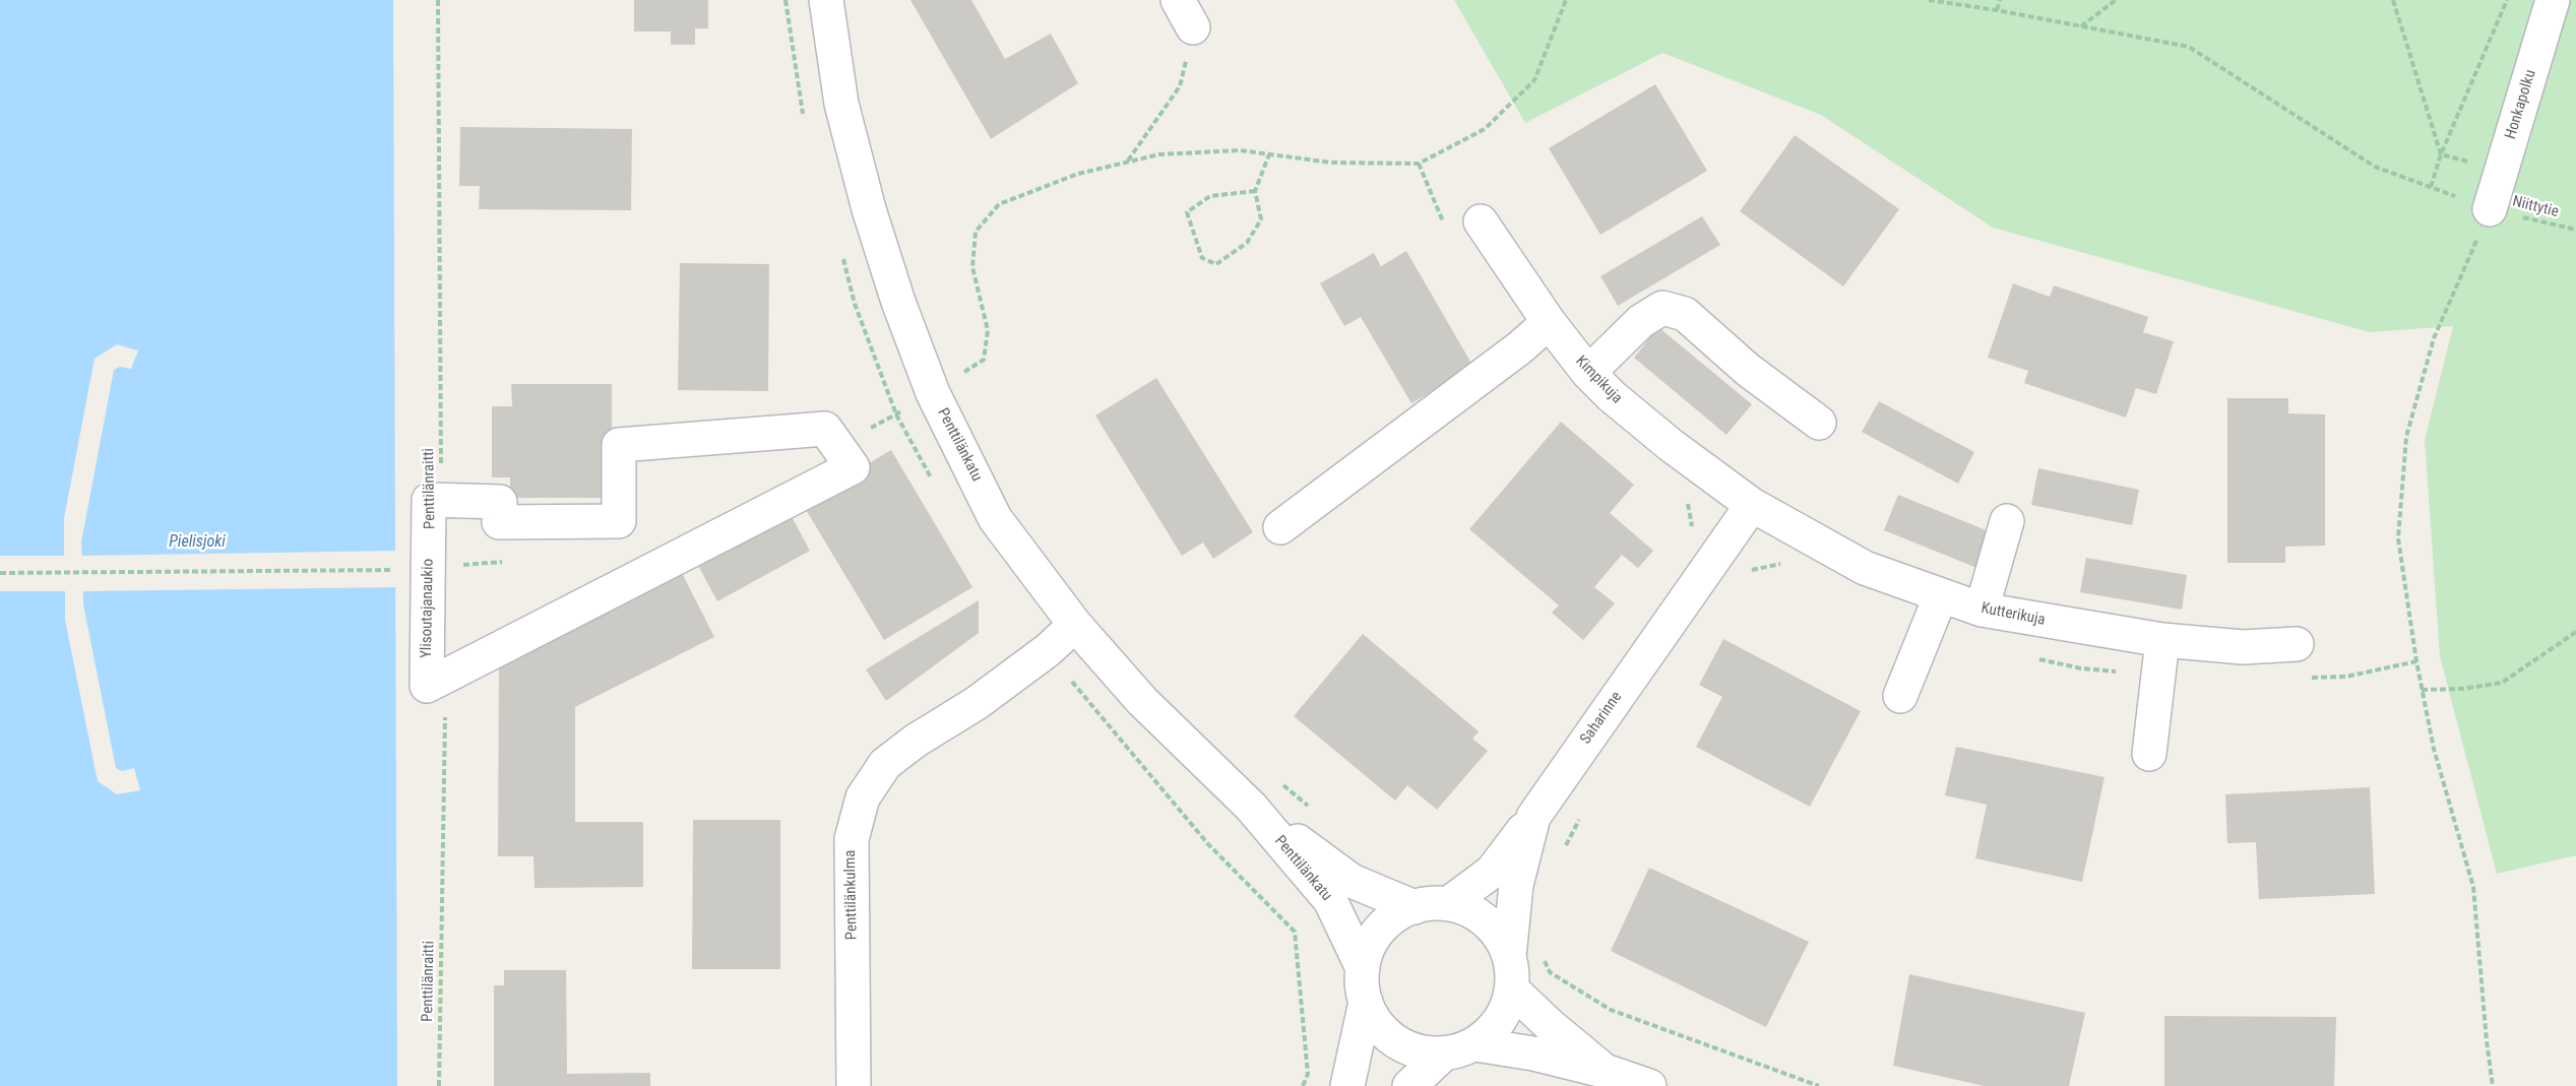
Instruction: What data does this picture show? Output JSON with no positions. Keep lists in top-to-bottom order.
{
  "streets": {
    "street": [
      "Honkapolku",
      "Kimpikuja",
      "Penttilänkatu",
      "Ylisoutajanaukio",
      "Kutterikuja",
      "Saharinne",
      "Penttilänkulma"
    ],
    "path": ["Niittytie", "Penttilänraitti"]
  },
  "crossings": [
    ["Honkapolku", "Niittytie"],
    ["Kimpikuja", "Kutterikuja"],
    ["Kimpikuja", "Saharinne"],
    ["Penttilänkatu", "Saharinne"],
    ["Penttilänkatu", "Penttilänkulma"],
    ["Penttilänraitti", "Ylisoutajanaukio"],
    ["Kutterikuja", "Saharinne"]
  ],
  "water": ["Pielisjoki"]
}
